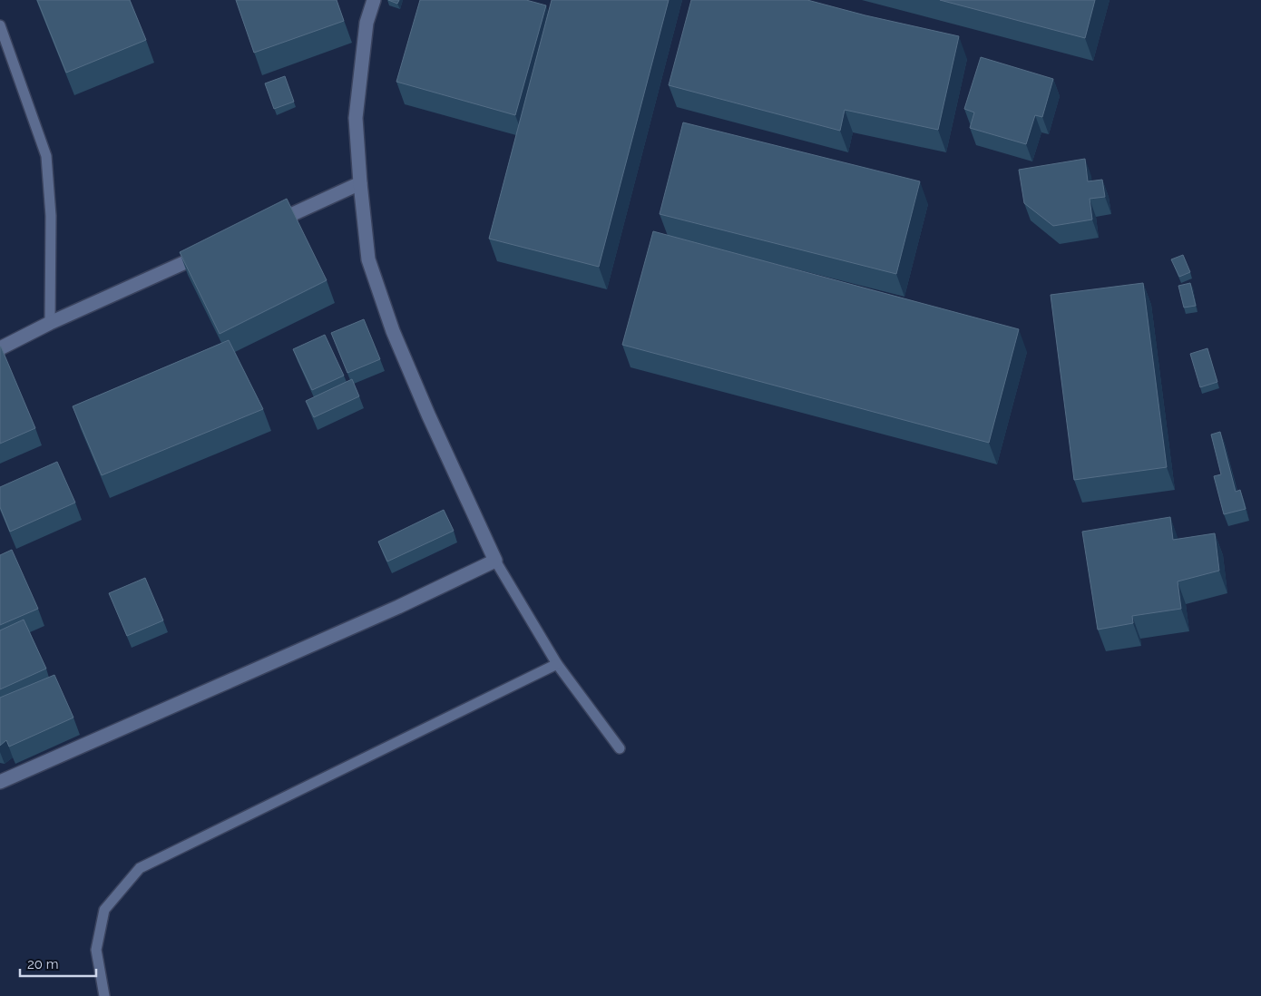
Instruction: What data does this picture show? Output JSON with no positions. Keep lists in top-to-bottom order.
{
  "scale_bar": "20 m"
}
